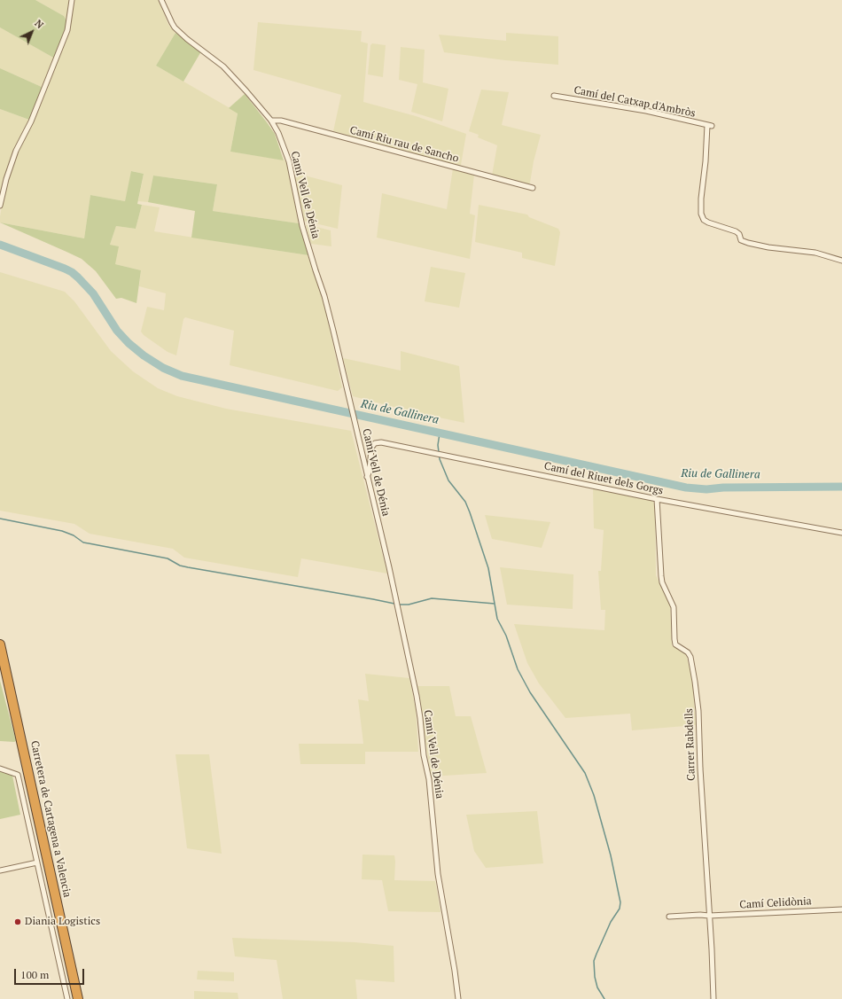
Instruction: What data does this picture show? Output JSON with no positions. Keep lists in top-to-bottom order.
{
  "streets": {
    "highway": ["Carretera de Cartagena a Valencia"],
    "street": [
      "Camí del Catxap d'Ambròs",
      "Camí Riu rau de Sancho",
      "Camí Vell de Dénia",
      "Camí del Riuet dels Gorgs",
      "Carrer Rabdells",
      "Camí Celidònia"
    ]
  },
  "crossings": [
    ["Camí Riu rau de Sancho", "Camí Vell de Dénia"],
    ["Camí Vell de Dénia", "Camí del Riuet dels Gorgs"],
    ["Camí del Riuet dels Gorgs", "Carrer Rabdells"],
    ["Carrer Rabdells", "Camí Celidònia"]
  ],
  "water": ["Riu de Gallinera"],
  "places": ["Diania Logistics"],
  "scale_bar": "100 m",
  "north": "top right"
}
